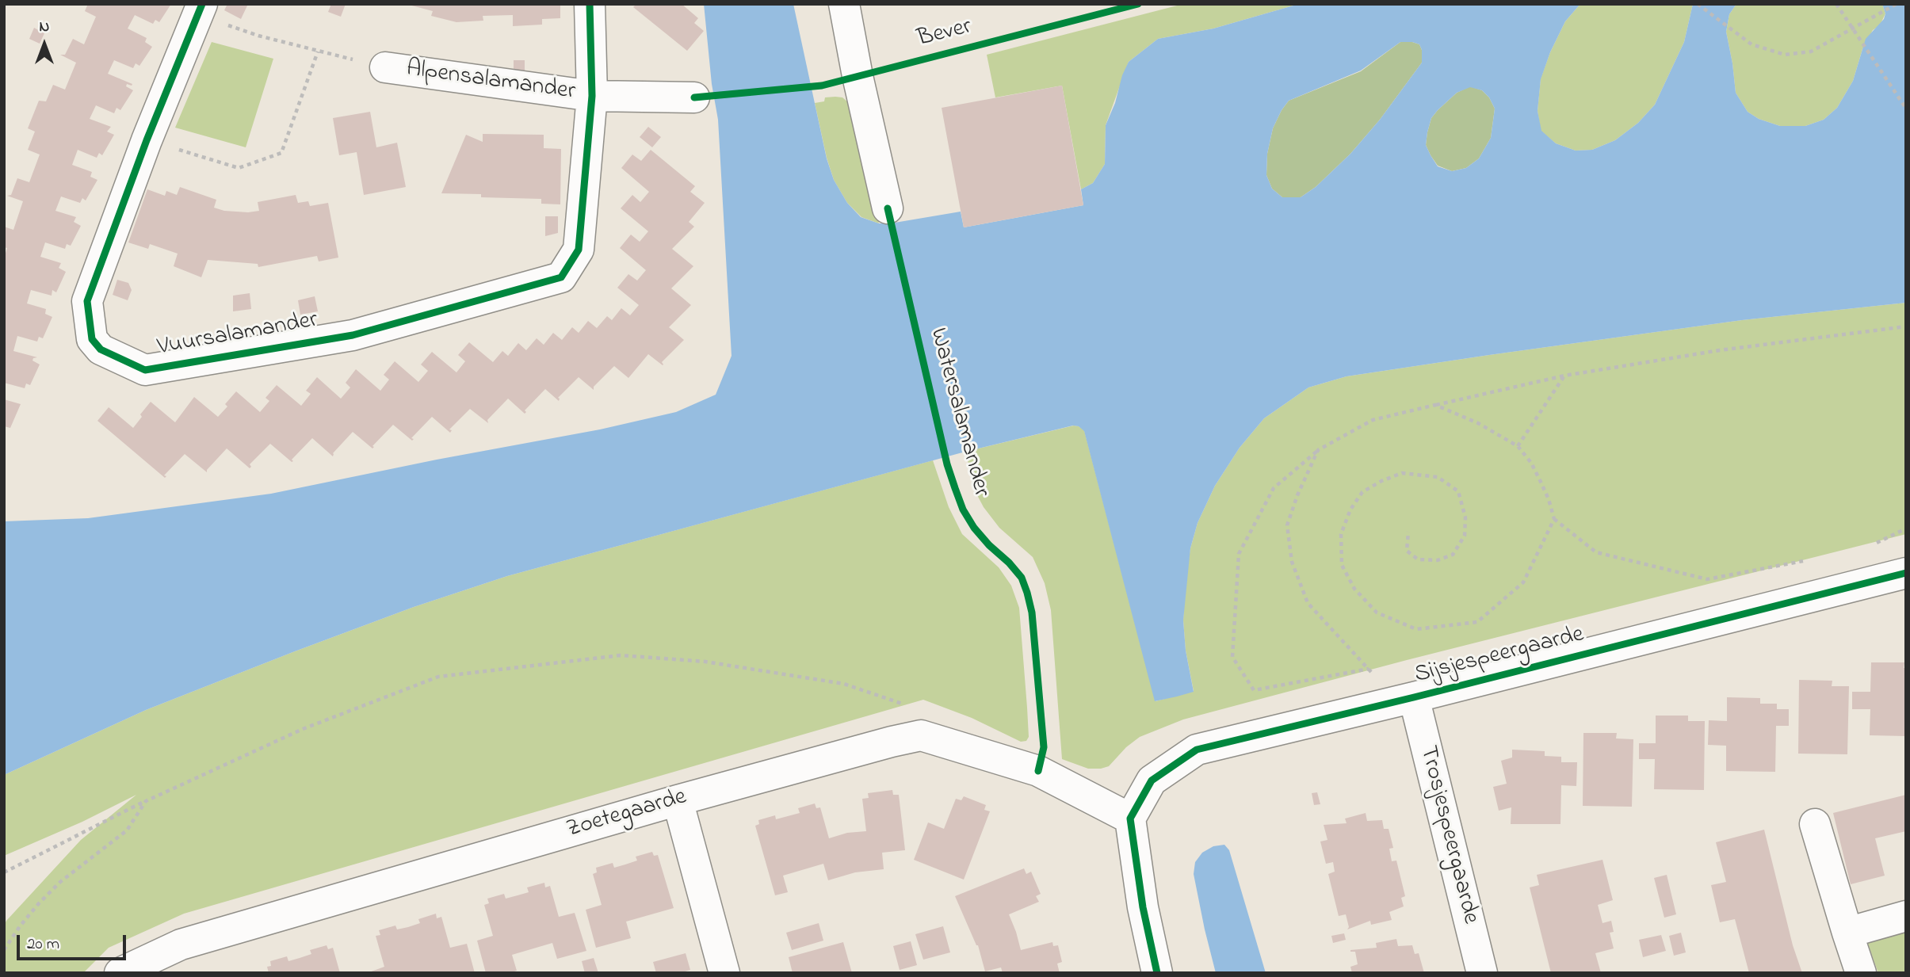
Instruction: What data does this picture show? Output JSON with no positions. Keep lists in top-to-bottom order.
{
  "streets": {
    "street": [
      "Alpensalamander",
      "Vuursalamander",
      "Sijsjespeergaarde",
      "Zoetegaarde",
      "Trosjespeergaarde"
    ],
    "cycle path": ["Bever", "Watersalamander"]
  },
  "crossings": [
    ["Alpensalamander", "Vuursalamander"],
    ["Sijsjespeergaarde", "Zoetegaarde"],
    ["Sijsjespeergaarde", "Trosjespeergaarde"]
  ],
  "scale_bar": "20 m",
  "north": "top"
}
